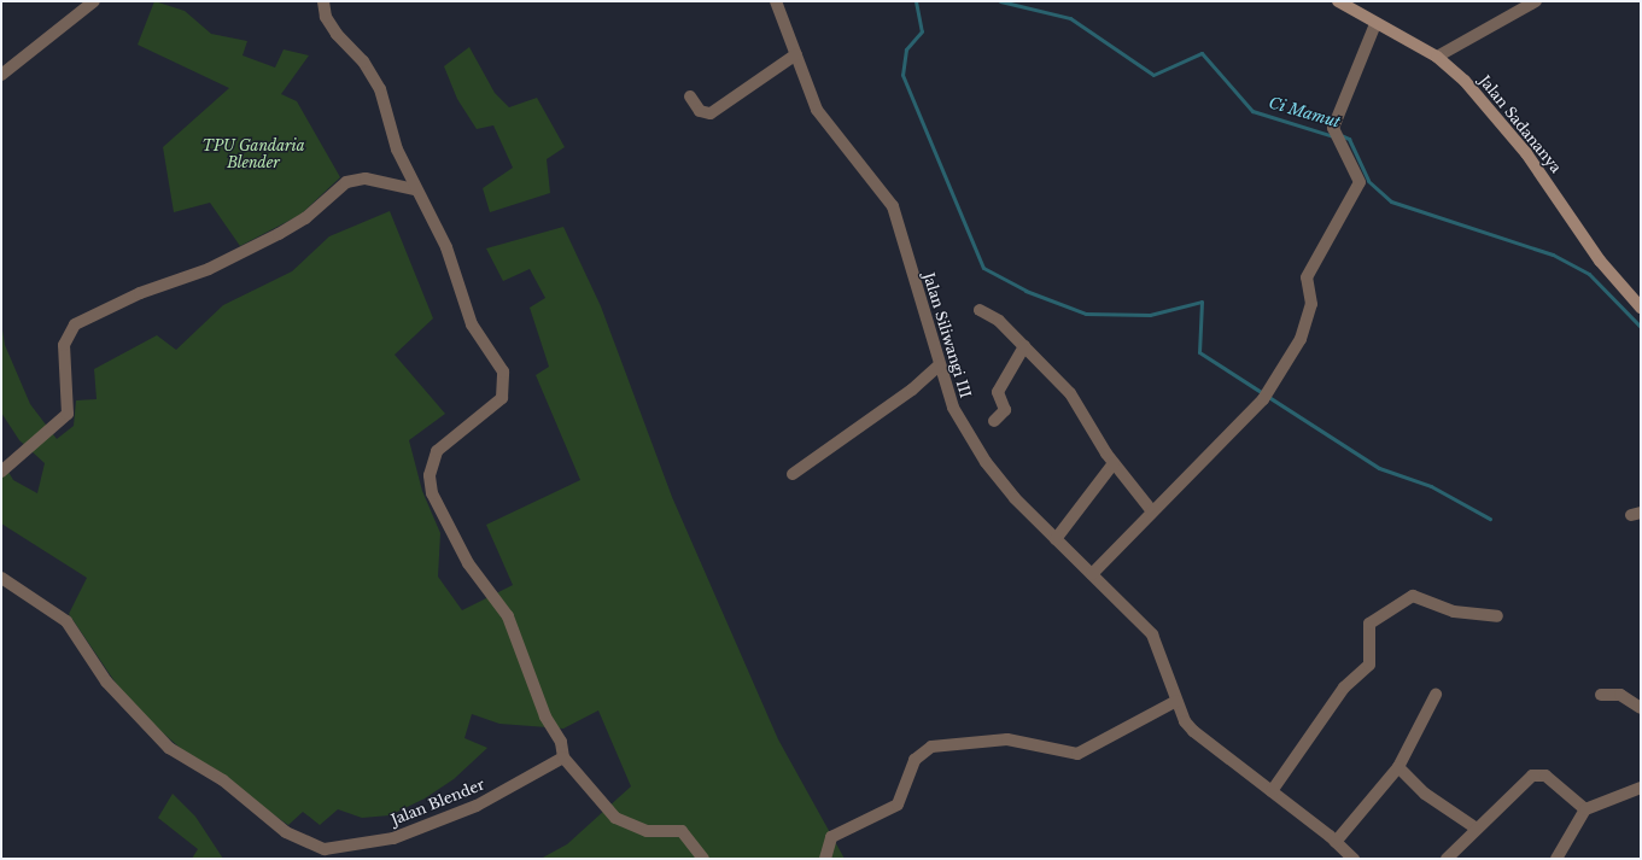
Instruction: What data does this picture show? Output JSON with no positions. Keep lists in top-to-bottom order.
{
  "streets": {
    "street": ["Jalan Sadananya", "Jalan Siliwangi III", "Jalan Blender"]
  },
  "water": ["Ci Mamut"],
  "parks": ["TPU Gandaria Blender"]
}
